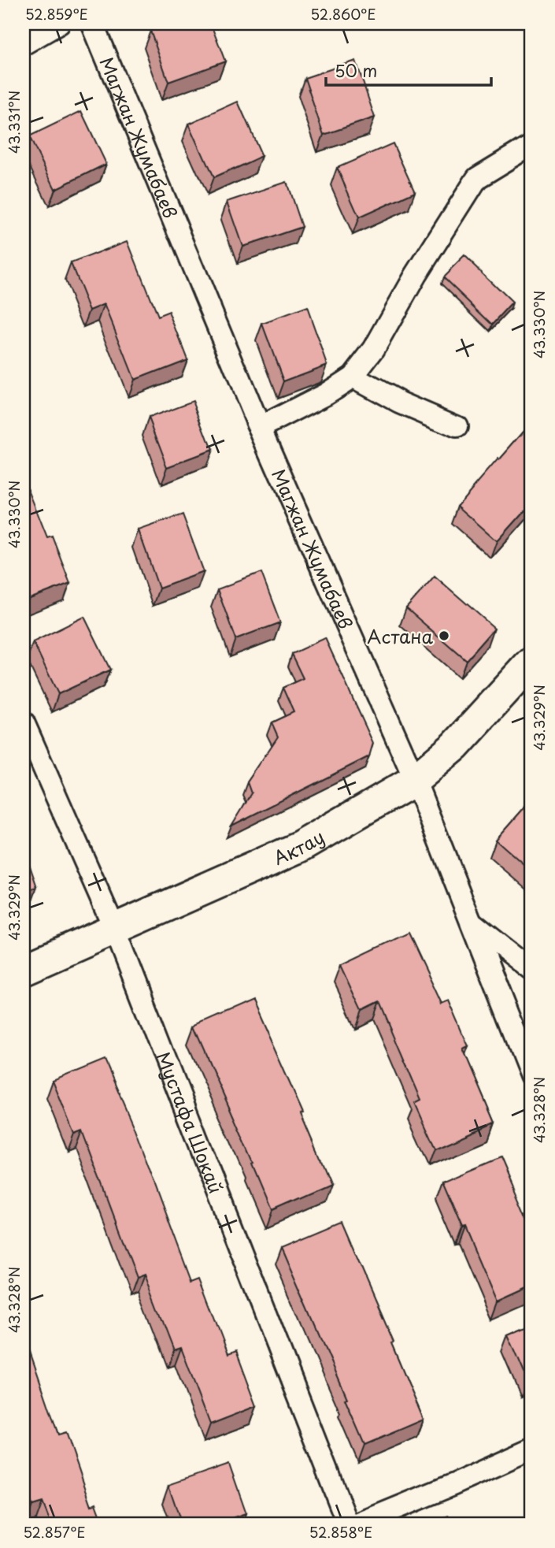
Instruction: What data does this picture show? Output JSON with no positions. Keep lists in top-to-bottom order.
{
  "streets": {
    "street": ["Магжан Жумабаев", "Актау", "Мустафа Шокай"]
  },
  "crossings": [
    ["Магжан Жумабаев", "Актау"],
    ["Актау", "Мустафа Шокай"]
  ],
  "places": ["Астана"],
  "scale_bar": "50 m",
  "coordinates": [
    "52.859°E",
    "52.860°E",
    "43.331°N",
    "43.330°N",
    "43.329°N",
    "43.328°N",
    "52.857°E",
    "52.858°E"
  ]
}
